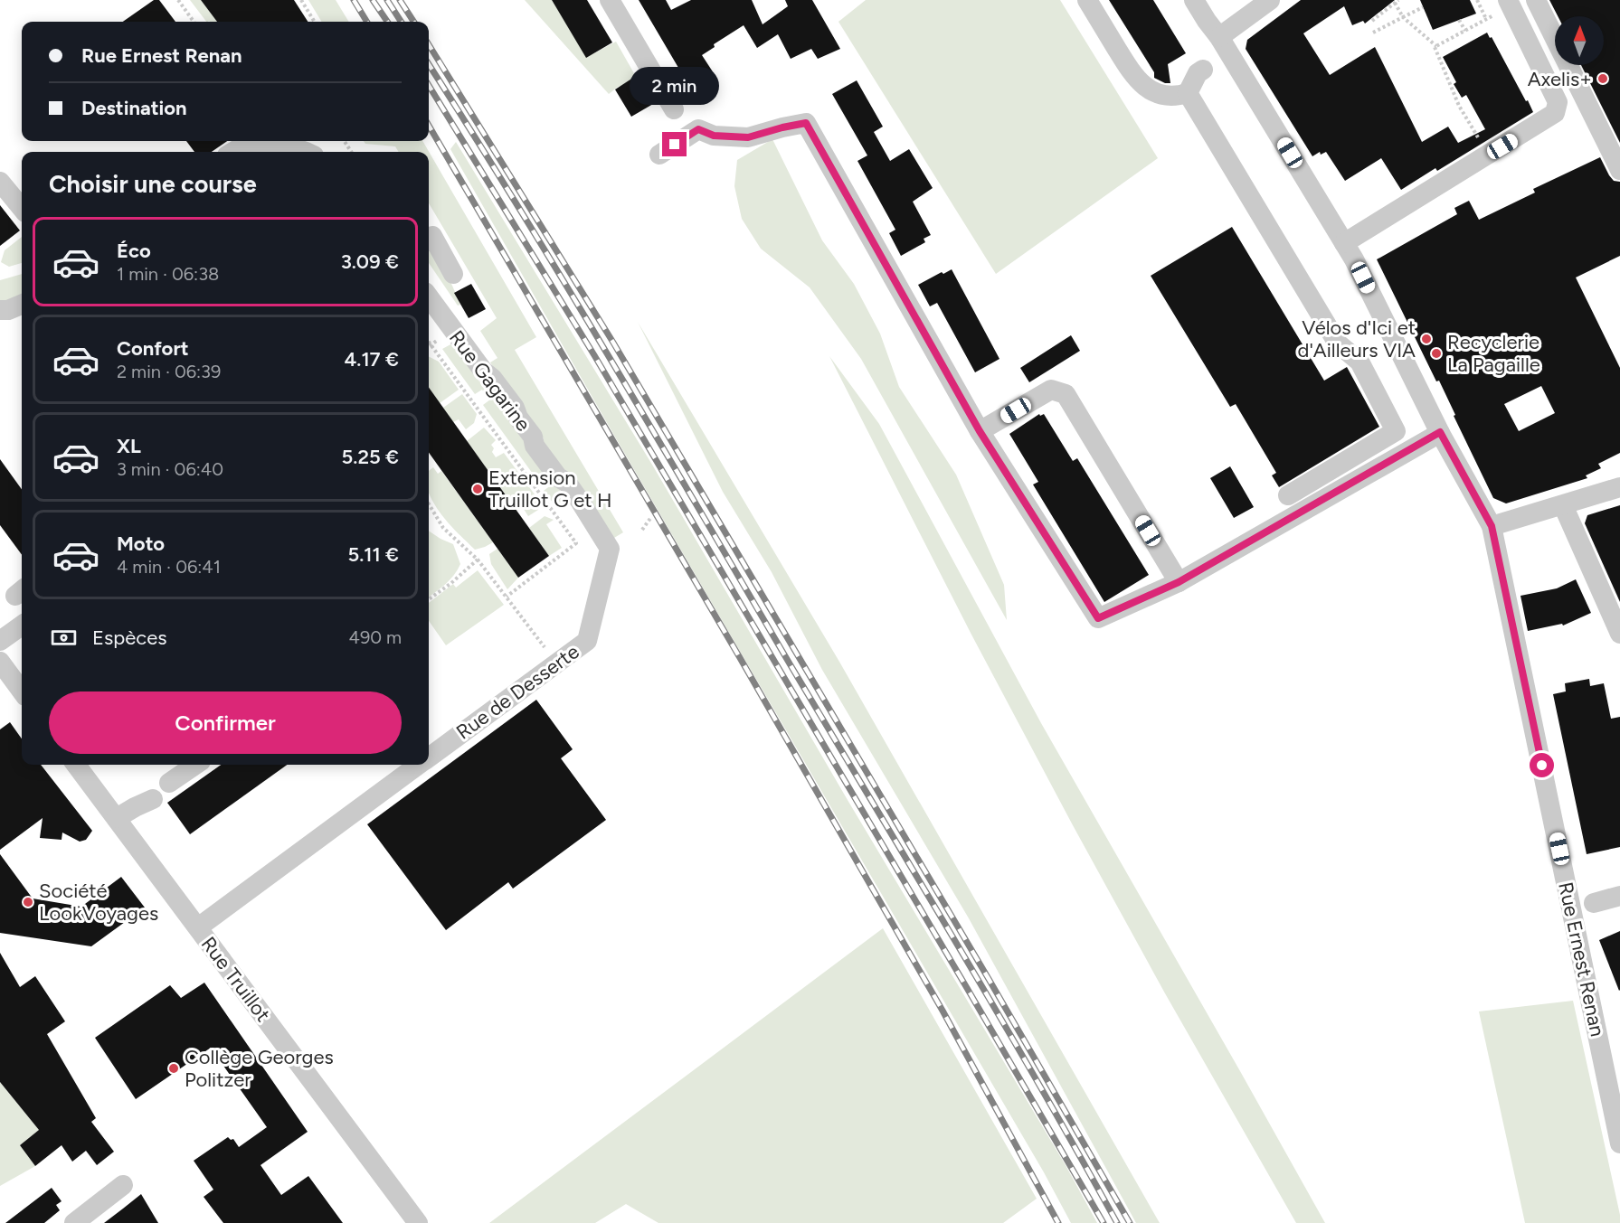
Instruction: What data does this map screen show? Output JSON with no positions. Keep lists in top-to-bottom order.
{
  "streets": {
    "street": [
      "Rue Gagarine",
      "Rue de Desserte",
      "Rue Ernest Renan",
      "Rue Truillot"
    ]
  },
  "crossings": [
    ["Rue Gagarine", "Rue de Desserte"],
    ["Rue de Desserte", "Rue Truillot"]
  ],
  "places": [
    "Axelis+",
    "Vélos d'Ici et d'Ailleurs VIA",
    "Recyclerie La Pagaille",
    "Extension Truillot G et H",
    "Société LookVoyages",
    "Collège Georges Politzer"
  ],
  "north": "top",
  "page": {
    "banner": ["Rue Ernest Renan", "Destination"],
    "bubble": "2 min",
    "heading": "Choisir une course",
    "list": [
      {
        "name": "Éco",
        "note": "1 min · 06:38",
        "value": "3.09 €"
      },
      {
        "name": "Confort",
        "note": "2 min · 06:39",
        "value": "4.17 €"
      },
      {
        "name": "XL",
        "note": "3 min · 06:40",
        "value": "5.25 €"
      },
      {
        "name": "Moto",
        "note": "4 min · 06:41",
        "value": "5.11 €"
      }
    ],
    "pay": ["Espèces", "490 m"],
    "buttons": "Confirmer"
  }
}
